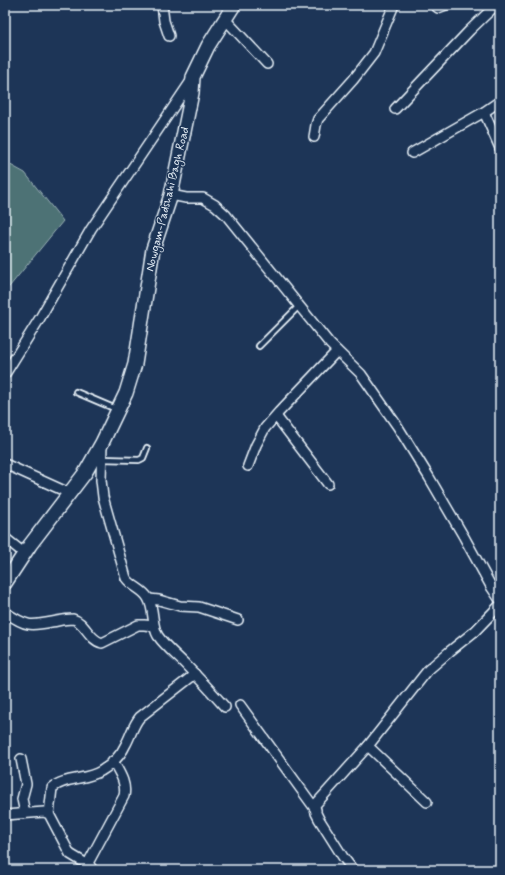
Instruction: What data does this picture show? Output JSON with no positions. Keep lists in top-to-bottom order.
{
  "streets": {
    "main road": ["Nowgam-Padshahi Bagh Road"]
  }
}
